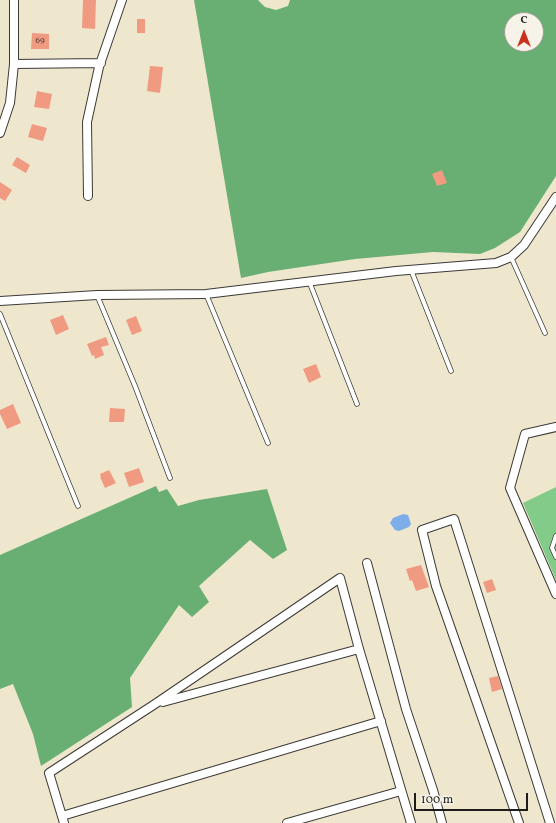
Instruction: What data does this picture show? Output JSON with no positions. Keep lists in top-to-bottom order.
{
  "house_numbers": ["69"],
  "scale_bar": "100 m",
  "north": "top"
}
